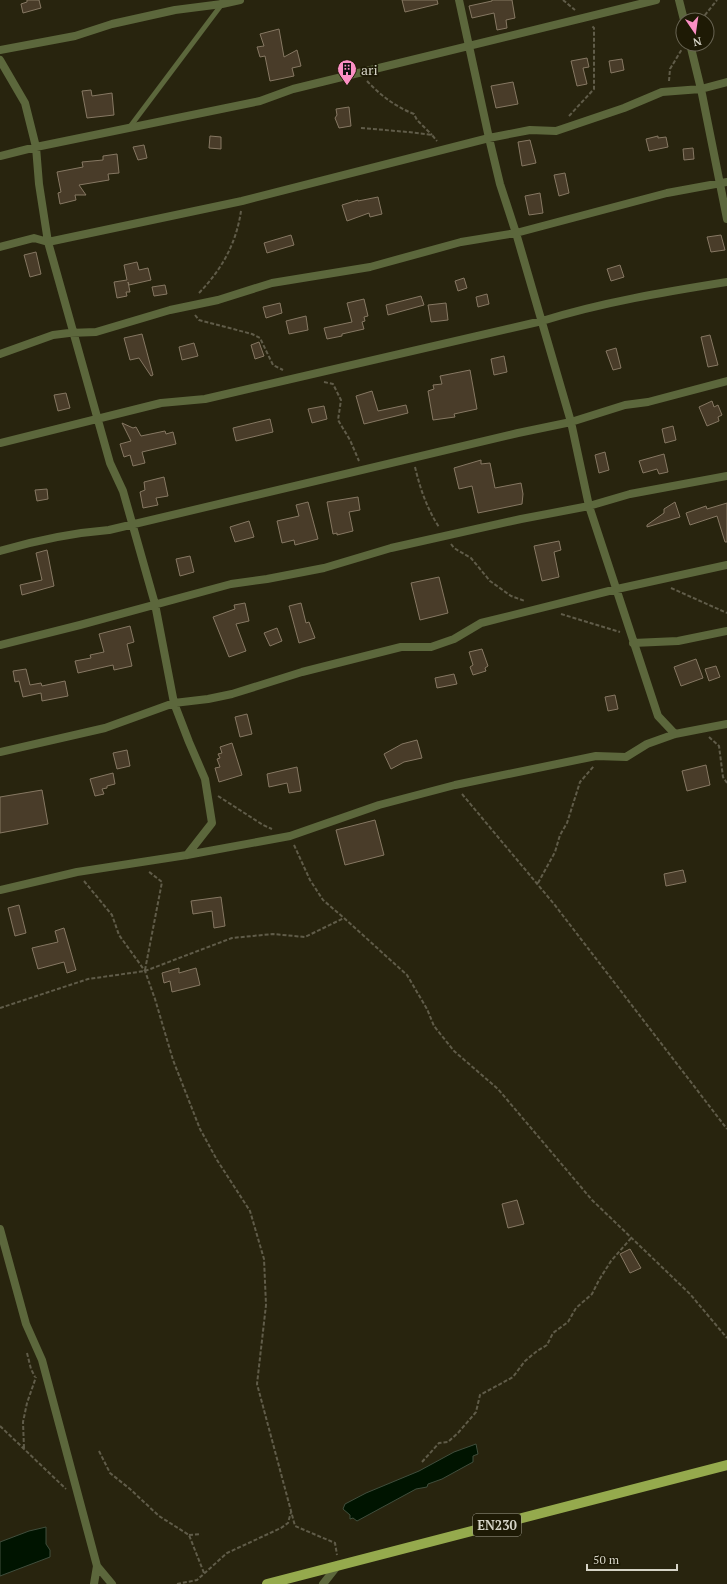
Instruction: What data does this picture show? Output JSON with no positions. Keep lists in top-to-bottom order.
{
  "streets": {
    "main road": ["EN230"]
  },
  "places": {
    "building": ["ari"]
  },
  "scale_bar": "50 m",
  "north": "bottom"
}
